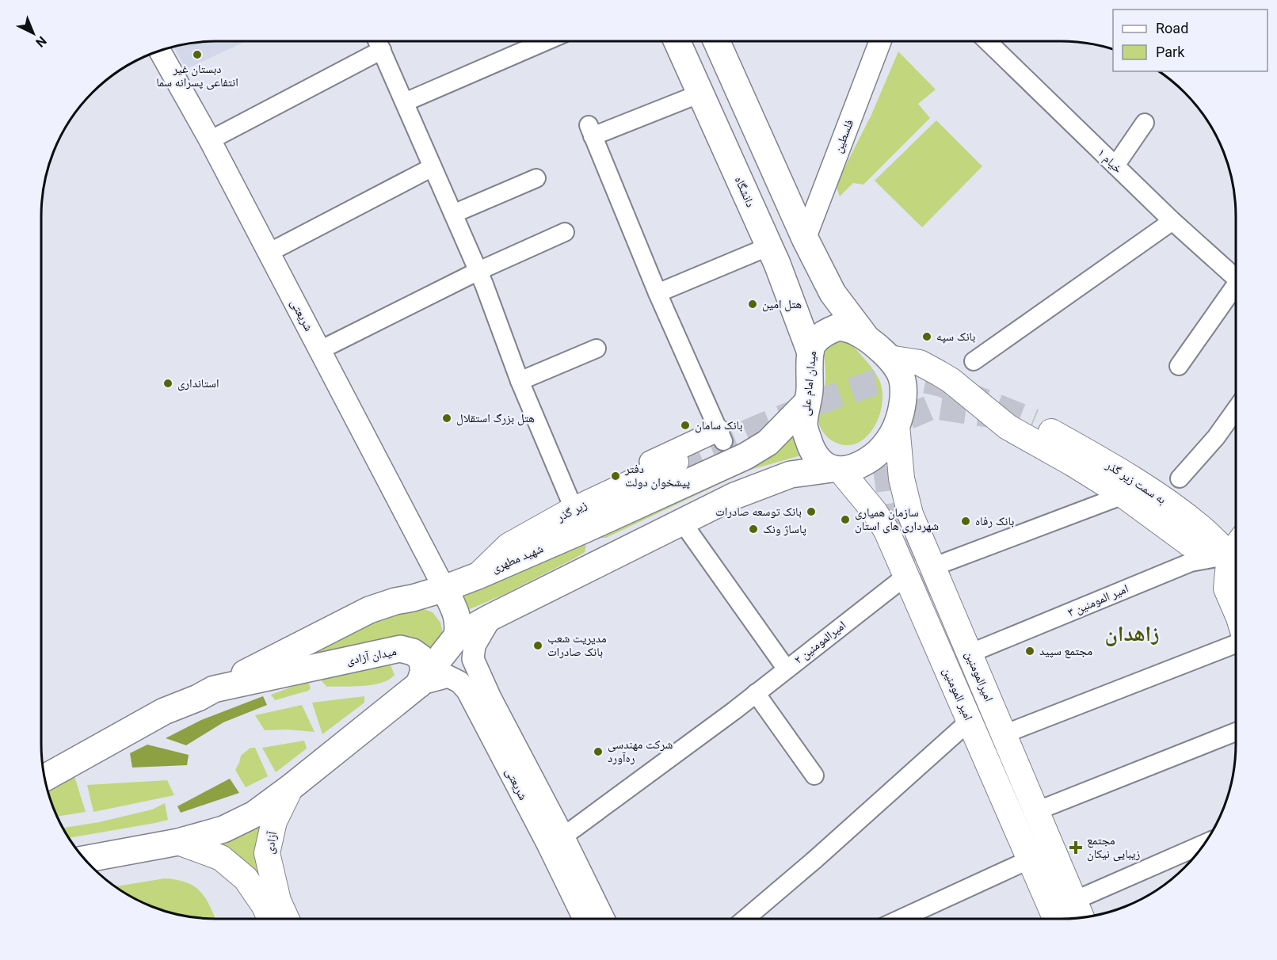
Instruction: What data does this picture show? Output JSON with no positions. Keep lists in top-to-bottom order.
{
  "streets": {
    "main road": [
      "دانشگاه",
      "میدان امام علی",
      "به سمت زیر گذر",
      "زیر گذر",
      "شهید مطهری",
      "میدان آزادی",
      "امیرالمومنین",
      "امیر المومنین",
      "آزادی"
    ],
    "street": [
      "فلسطین",
      "خیام ۱",
      "شریعتی",
      "امیر المومنین ۳",
      "امیرالمومنین ۲"
    ]
  },
  "crossings": [
    ["دانشگاه", "میدان امام علی"],
    ["دانشگاه", "شهید مطهری"],
    ["دانشگاه", "امیرالمومنین"],
    ["دانشگاه", "امیر المومنین"],
    ["شریعتی", "شهید مطهری"],
    ["شریعتی", "امیرالمومنین ۲"],
    ["شریعتی", "میدان آزادی"],
    ["میدان امام علی", "شهید مطهری"],
    ["میدان امام علی", "امیرالمومنین"],
    ["میدان امام علی", "امیر المومنین"],
    ["زیر گذر", "شهید مطهری"],
    ["شهید مطهری", "میدان آزادی"],
    ["شهید مطهری", "امیرالمومنین"],
    ["شهید مطهری", "امیر المومنین"],
    ["امیر المومنین ۳", "امیرالمومنین"],
    ["امیرالمومنین ۲", "امیر المومنین"],
    ["امیرالمومنین", "امیر المومنین"]
  ],
  "districts": ["زاهدان"],
  "places": {
    "other": [
      "دبستان غیر انتفاعی پسرانه سما",
      "هتل امین",
      "بانک سپه",
      "استانداری",
      "هتل بزرگ استقلال",
      "بانک سامان",
      "دفتر پیشخوان دولت",
      "بانک توسعه صادرات",
      "سازمان همیاری شهرداری های استان",
      "بانک رفاه",
      "پاساژ ونک",
      "مدیریت شعب بانک صادرات",
      "مجتمع سپید",
      "شرکت مهندسی ره‌آورد"
    ],
    "health": ["مجتمع زیبایی نیکان"]
  },
  "legend": ["Road", "Park"],
  "north": "bottom right"
}
